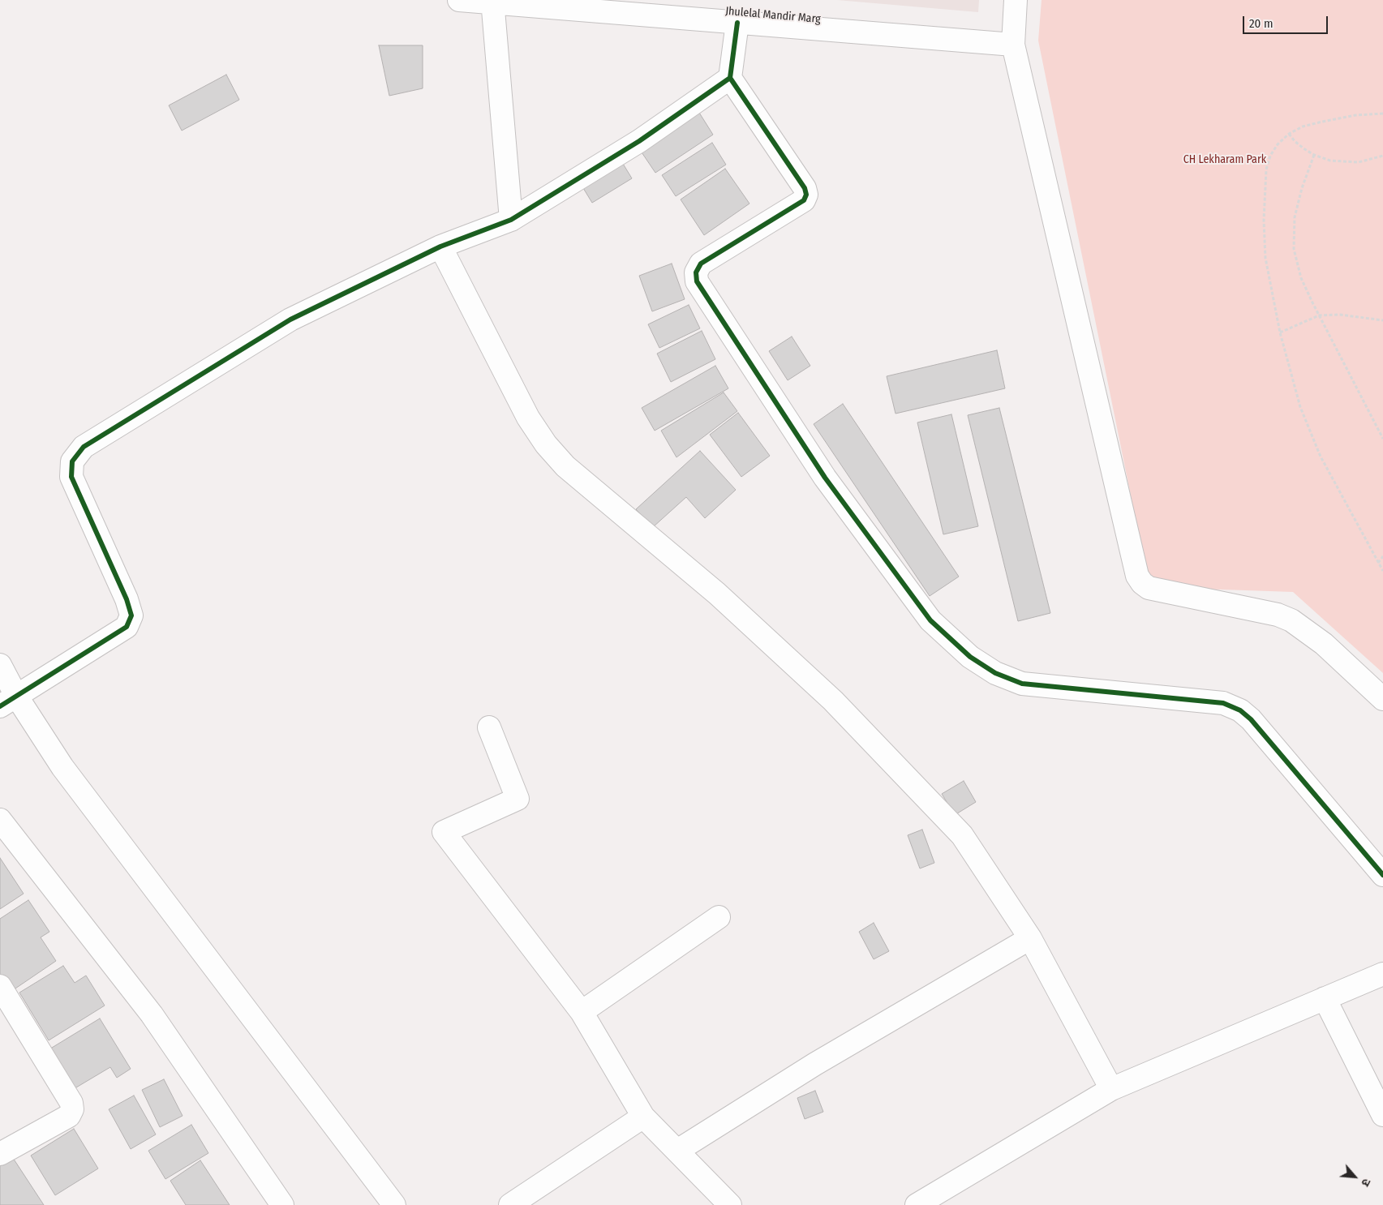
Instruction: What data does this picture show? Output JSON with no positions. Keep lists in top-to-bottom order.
{
  "streets": {
    "street": ["Jhulelal Mandir Marg"]
  },
  "parks": ["CH Lekharam Park"],
  "scale_bar": "20 m",
  "north": "bottom right"
}
